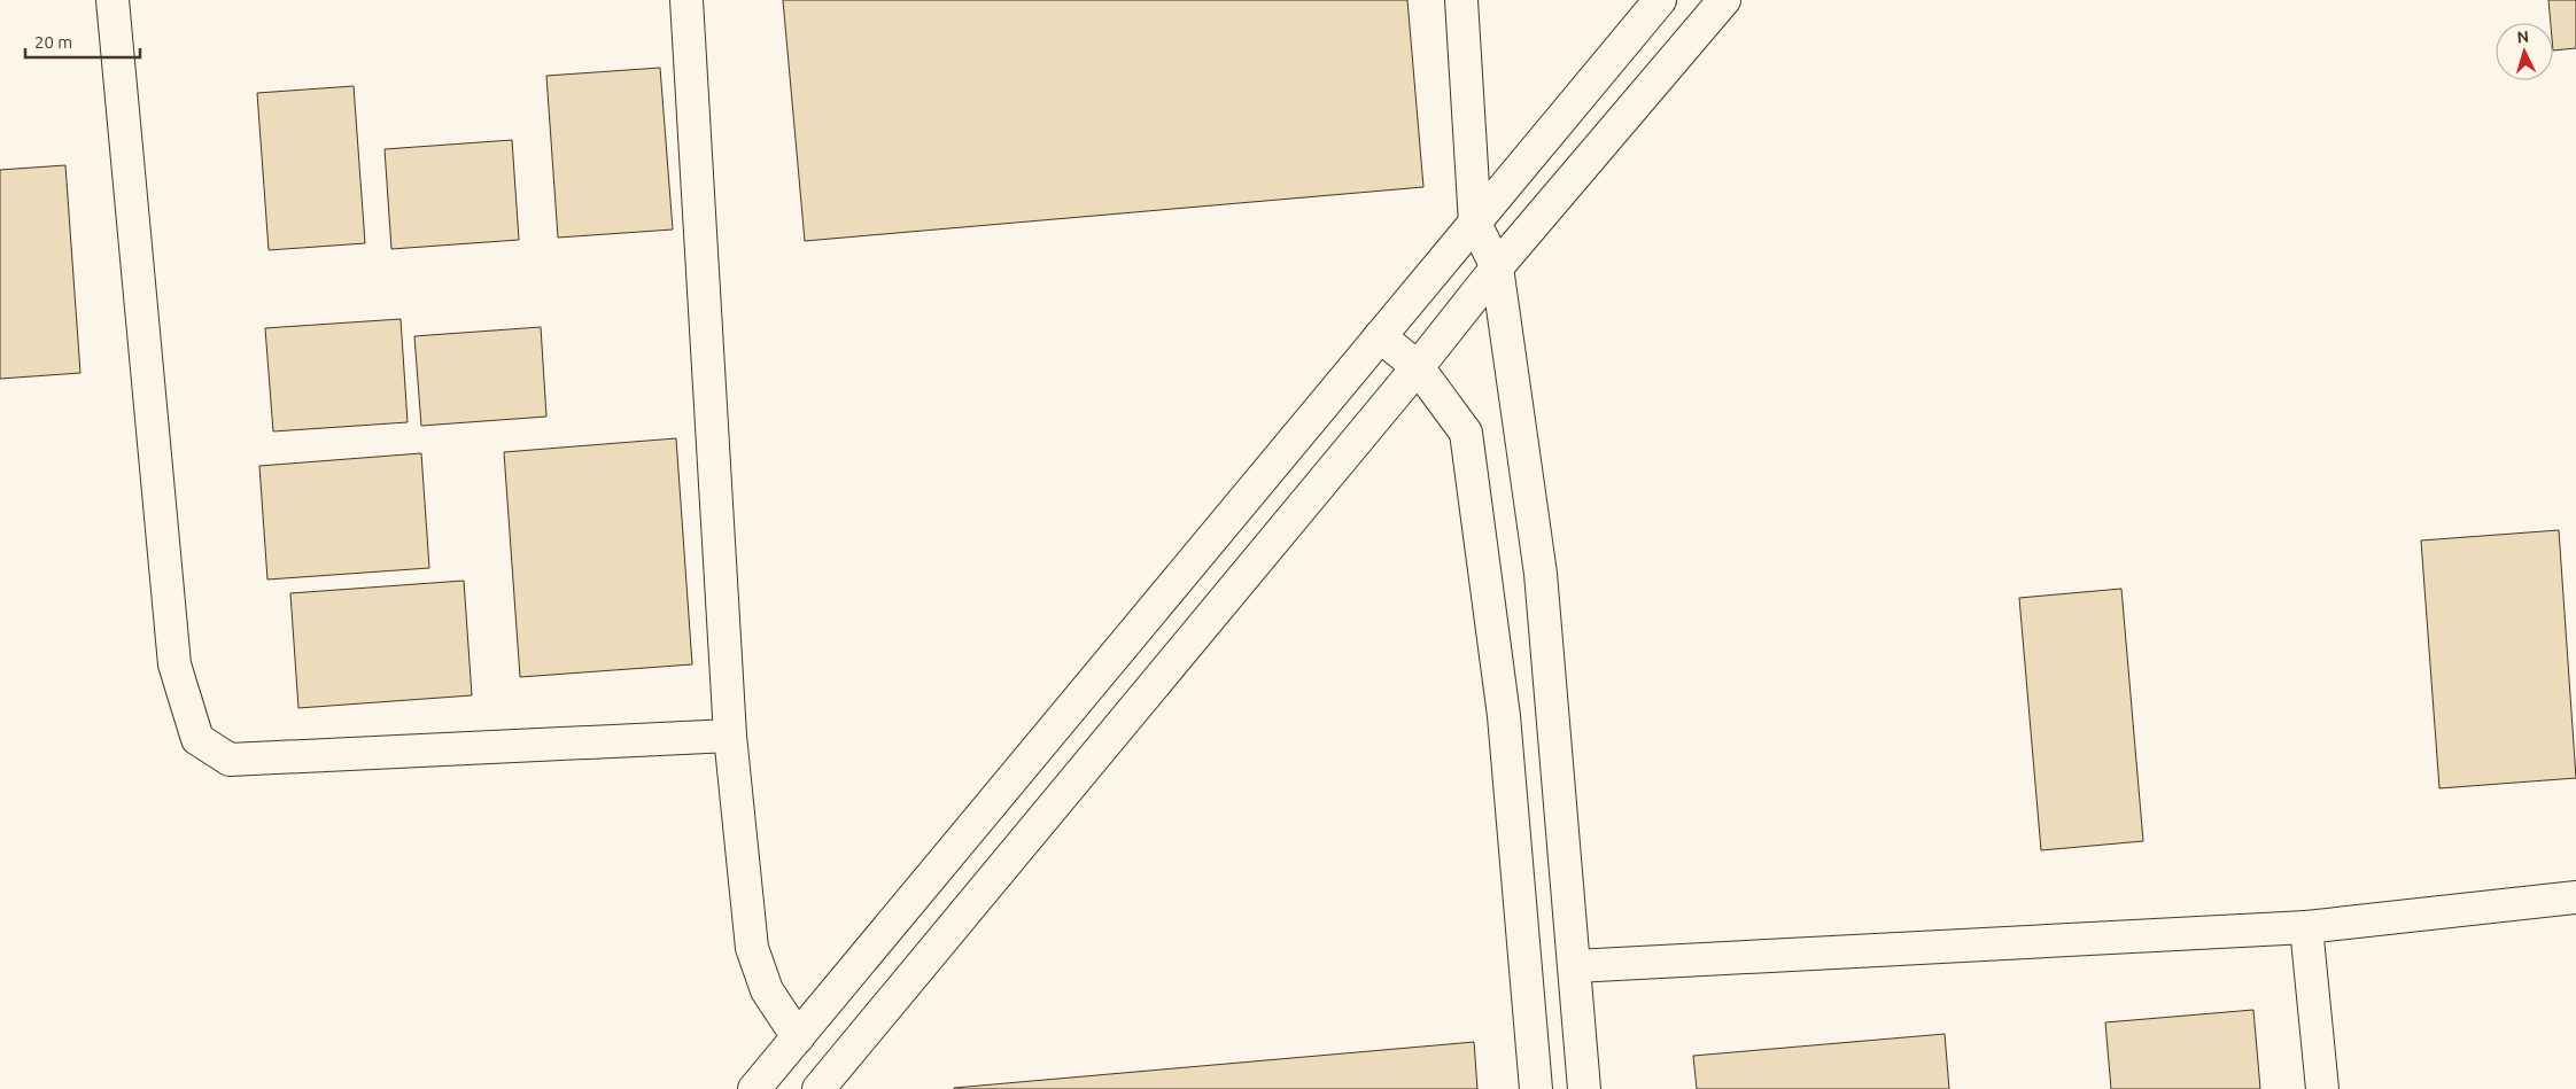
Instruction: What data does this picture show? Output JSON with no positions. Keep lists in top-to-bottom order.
{
  "scale_bar": "20 m",
  "north": "top"
}
